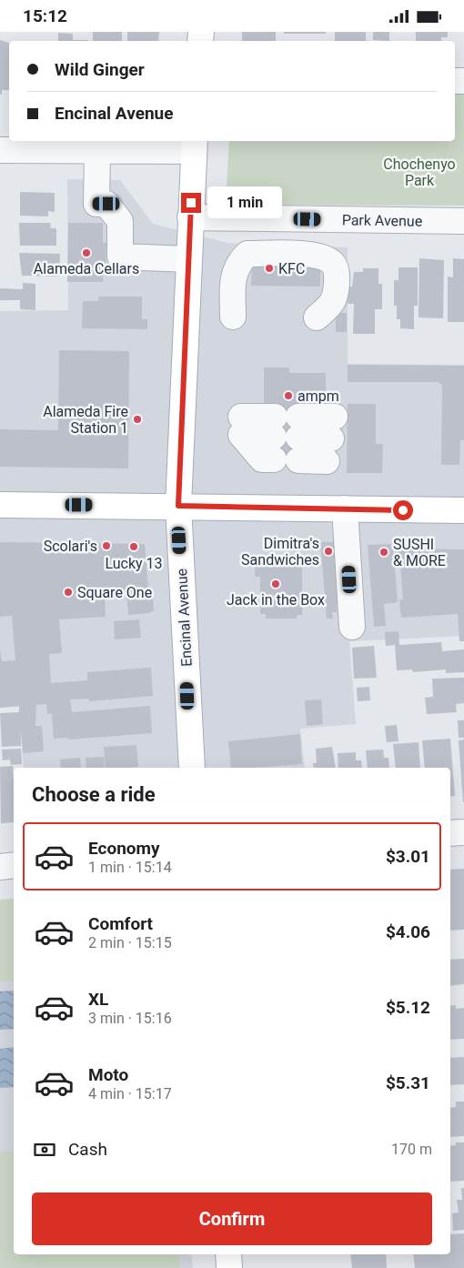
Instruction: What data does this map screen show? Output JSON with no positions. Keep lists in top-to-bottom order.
{
  "streets": {
    "main road": ["Encinal Avenue"],
    "street": ["Park Avenue"]
  },
  "crossings": [
    ["Park Avenue", "Encinal Avenue"]
  ],
  "parks": ["Chochenyo Park"],
  "places": [
    "Alameda Cellars",
    "KFC",
    "ampm",
    "Alameda Fire Station 1",
    "Scolari's",
    "Lucky 13",
    "Dimitra's Sandwiches",
    "SUSHI & MORE",
    "Jack in the Box",
    "Square One"
  ],
  "page": {
    "status": "15:12",
    "banner": ["Wild Ginger", "Encinal Avenue"],
    "bubble": "1 min",
    "heading": "Choose a ride",
    "list": [
      {
        "name": "Economy",
        "note": "1 min · 15:14",
        "value": "$3.01"
      },
      {
        "name": "Comfort",
        "note": "2 min · 15:15",
        "value": "$4.06"
      },
      {
        "name": "XL",
        "note": "3 min · 15:16",
        "value": "$5.12"
      },
      {
        "name": "Moto",
        "note": "4 min · 15:17",
        "value": "$5.31"
      }
    ],
    "pay": ["Cash", "170 m"],
    "buttons": "Confirm"
  }
}
